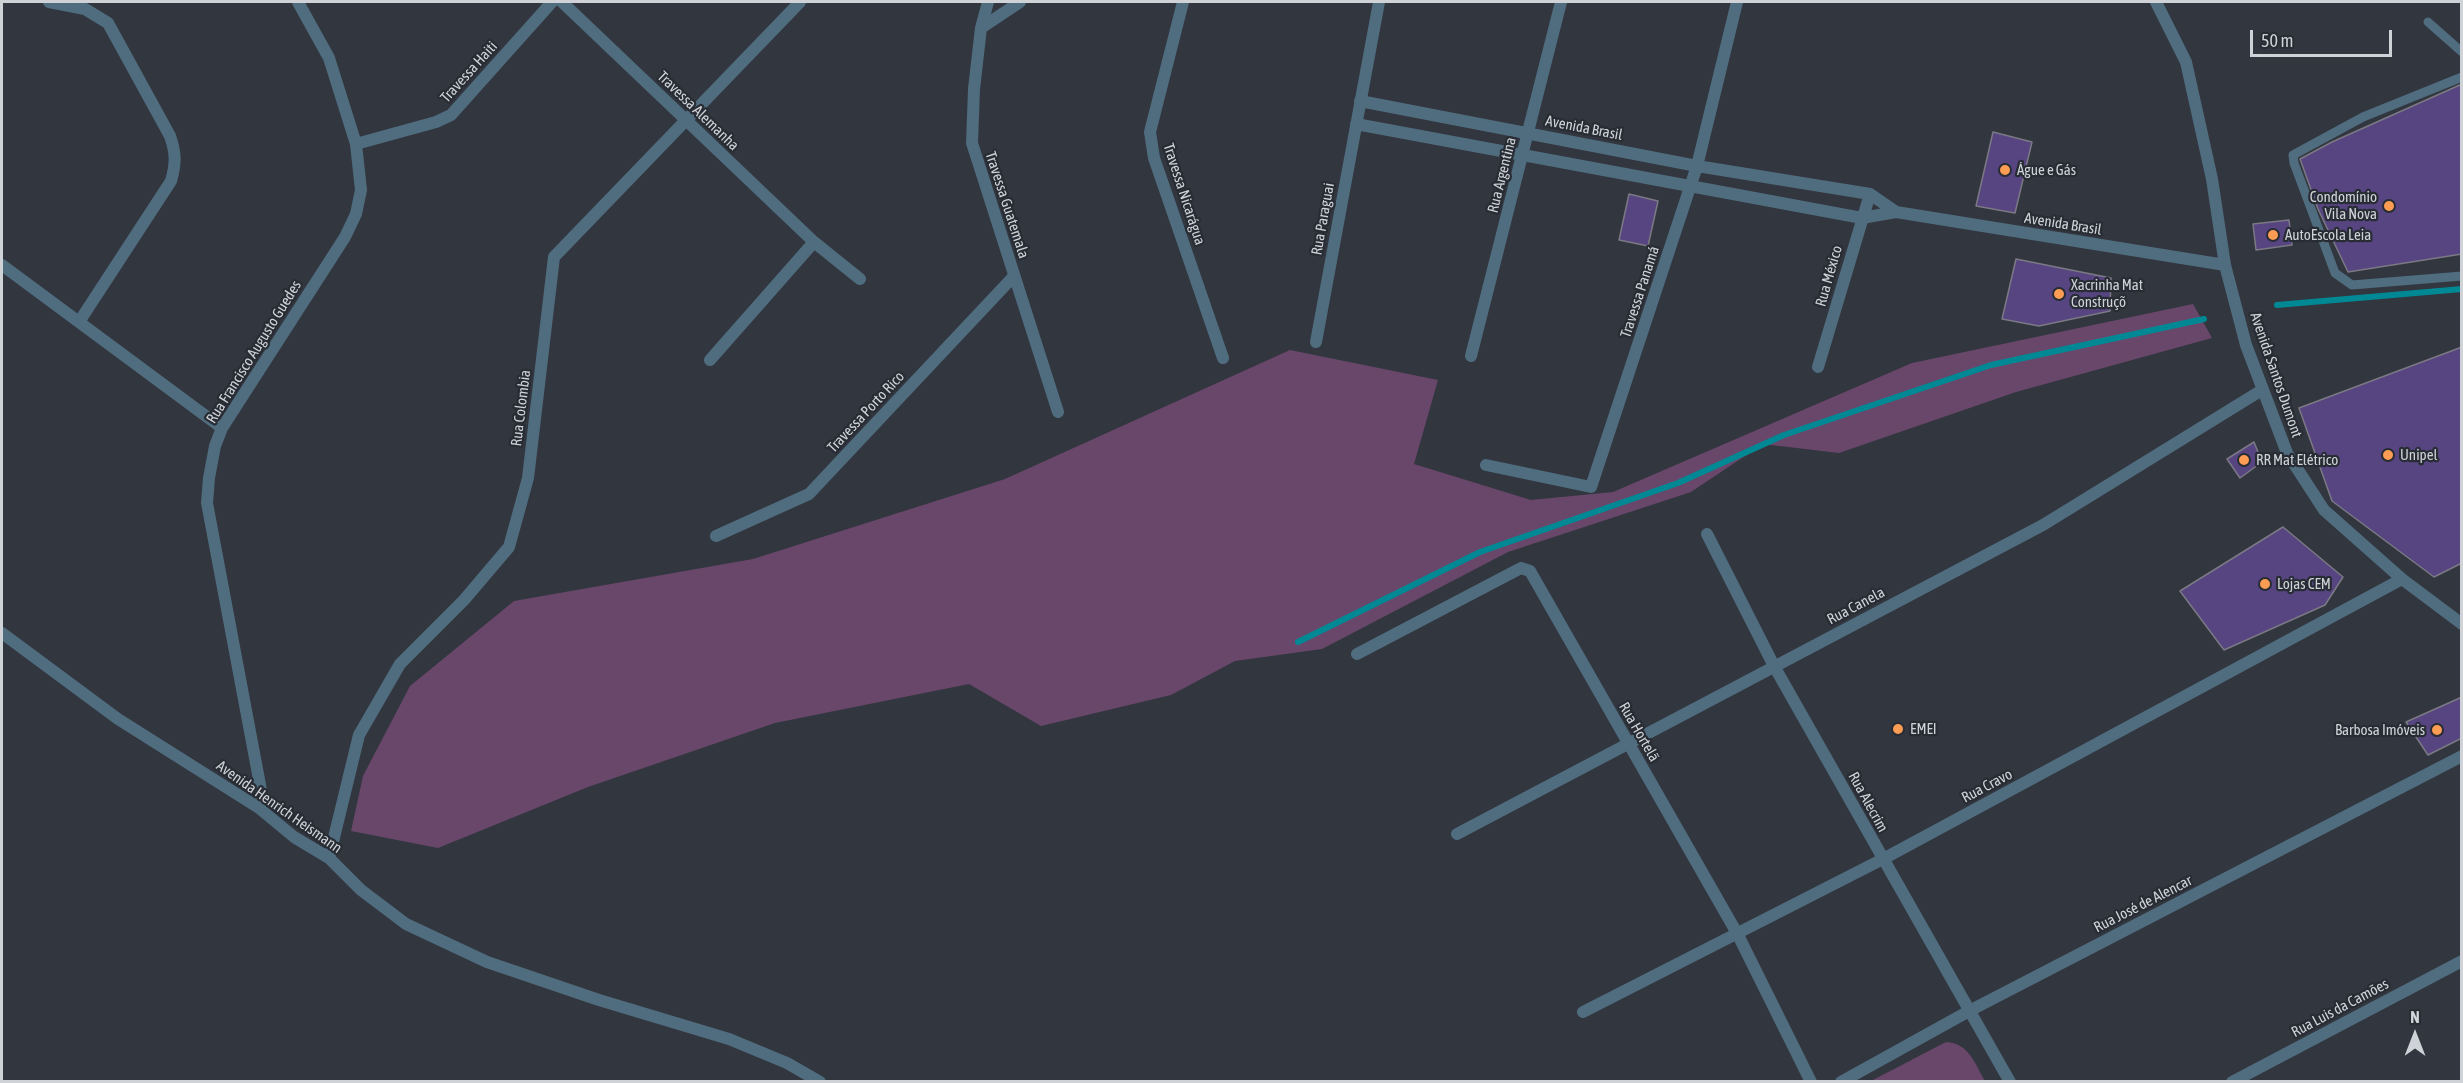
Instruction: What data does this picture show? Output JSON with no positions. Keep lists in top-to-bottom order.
{
  "streets": {
    "street": [
      "Travessa Haiti",
      "Travessa Alemanha",
      "Avenida Brasil",
      "Rua Argentina",
      "Travessa Nicarágua",
      "Travessa Guatemala",
      "Rua Paraguai",
      "Rua México",
      "Travessa Panamá",
      "Rua Francisco Augusto Guedes",
      "Avenida Santos Dumont",
      "Rua Colombia",
      "Travessa Porto Rico",
      "Rua Canela",
      "Rua Hortelã",
      "Rua Cravo",
      "Rua Alecrim",
      "Avenida Henrich Heismann",
      "Rua José de Alencar",
      "Rua Luis da Camões"
    ]
  },
  "crossings": [
    ["Travessa Haiti", "Rua Francisco Augusto Guedes"],
    ["Travessa Alemanha", "Rua Colombia"],
    ["Avenida Brasil", "Rua Argentina"],
    ["Avenida Brasil", "Rua Paraguai"],
    ["Avenida Brasil", "Rua México"],
    ["Avenida Brasil", "Travessa Panamá"],
    ["Avenida Brasil", "Avenida Santos Dumont"],
    ["Travessa Guatemala", "Travessa Porto Rico"],
    ["Rua Francisco Augusto Guedes", "Avenida Henrich Heismann"],
    ["Avenida Santos Dumont", "Rua Canela"],
    ["Avenida Santos Dumont", "Rua Cravo"],
    ["Rua Colombia", "Avenida Henrich Heismann"],
    ["Rua Canela", "Rua Hortelã"],
    ["Rua Canela", "Rua Alecrim"],
    ["Rua Hortelã", "Rua Cravo"],
    ["Rua Cravo", "Rua Alecrim"],
    ["Rua Alecrim", "Rua José de Alencar"]
  ],
  "places": [
    "Águe e Gás",
    "Condomínio Vila Nova",
    "AutoEscola Leia",
    "Xacrinha Mat Construçõ",
    "Unipel",
    "RR Mat Elétrico",
    "Lojas CEM",
    "EMEI",
    "Barbosa Imóveis"
  ],
  "scale_bar": "50 m",
  "north": "top"
}
